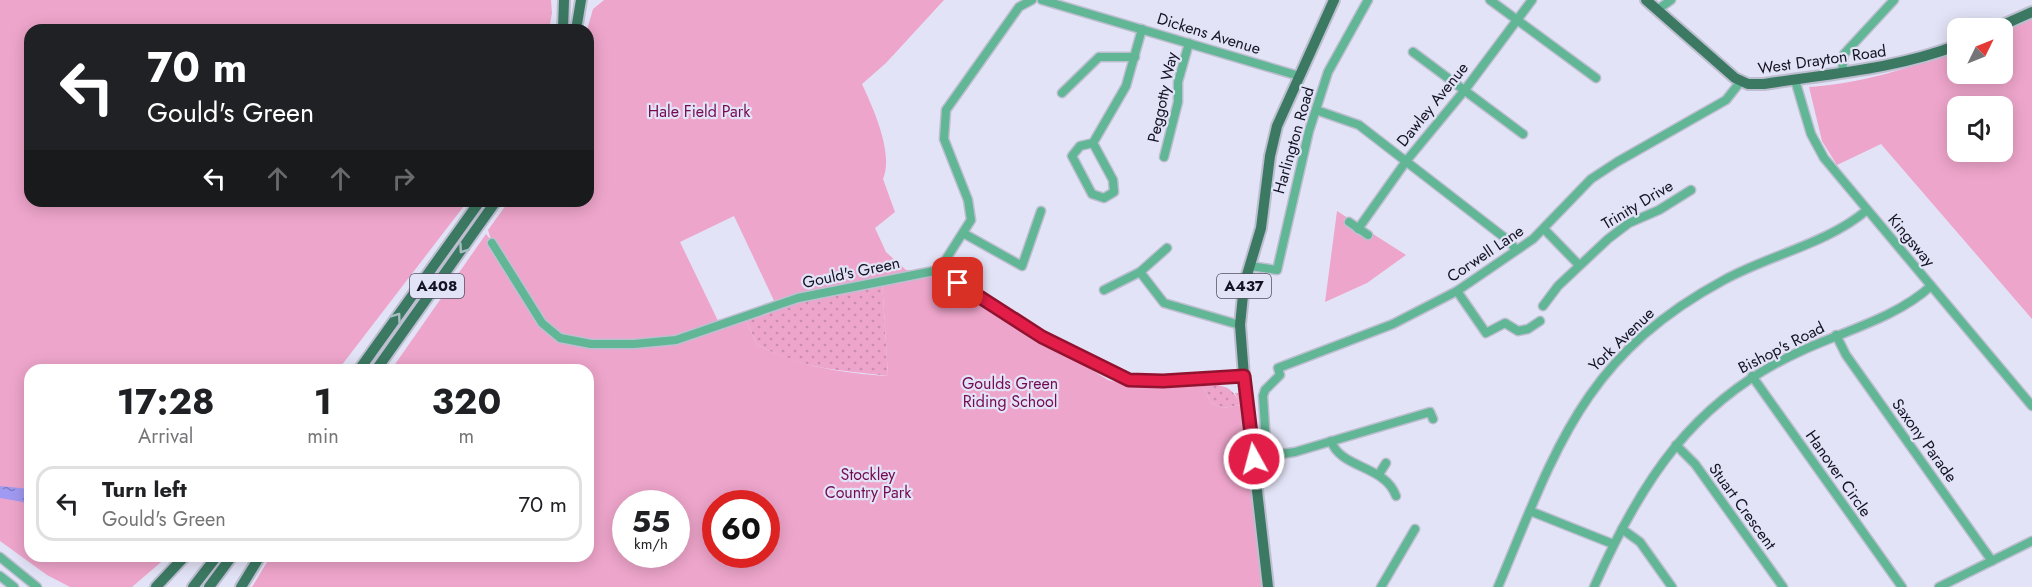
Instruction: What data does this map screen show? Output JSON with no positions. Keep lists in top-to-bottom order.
{
  "streets": {
    "main road": [
      "West Drayton Road",
      "Harlington Road",
      "A408",
      "A437"
    ],
    "street": [
      "Dickens Avenue",
      "Peggotty Way",
      "Dawley Avenue",
      "Trinity Drive",
      "Kingsway",
      "Corwell Lane",
      "Gould's Green",
      "York Avenue",
      "Bishop's Road",
      "Saxony Parade",
      "Hanover Circle",
      "Stuart Crescent"
    ]
  },
  "crossings": [
    ["Dickens Avenue", "Peggotty Way"],
    ["Dickens Avenue", "Harlington Road"],
    ["West Drayton Road", "Kingsway"],
    ["West Drayton Road", "Corwell Lane"],
    ["Kingsway", "York Avenue"],
    ["Kingsway", "Bishop's Road"],
    ["Bishop's Road", "Saxony Parade"],
    ["Bishop's Road", "Hanover Circle"],
    ["Bishop's Road", "Stuart Crescent"]
  ],
  "parks": ["Hale Field Park", "Goulds Green Riding School", "Stockley Country Park"],
  "north": "top right",
  "page": {
    "turn": ["70 m", "Gould's Green"],
    "eta": [
      "17:28",
      "Arrival",
      "1",
      "min",
      "320",
      "m"
    ],
    "list": [
      {
        "name": "Turn left",
        "note": "Gould's Green",
        "value": "70 m"
      }
    ],
    "speed": "55 km/h",
    "limit": "60"
  }
}
